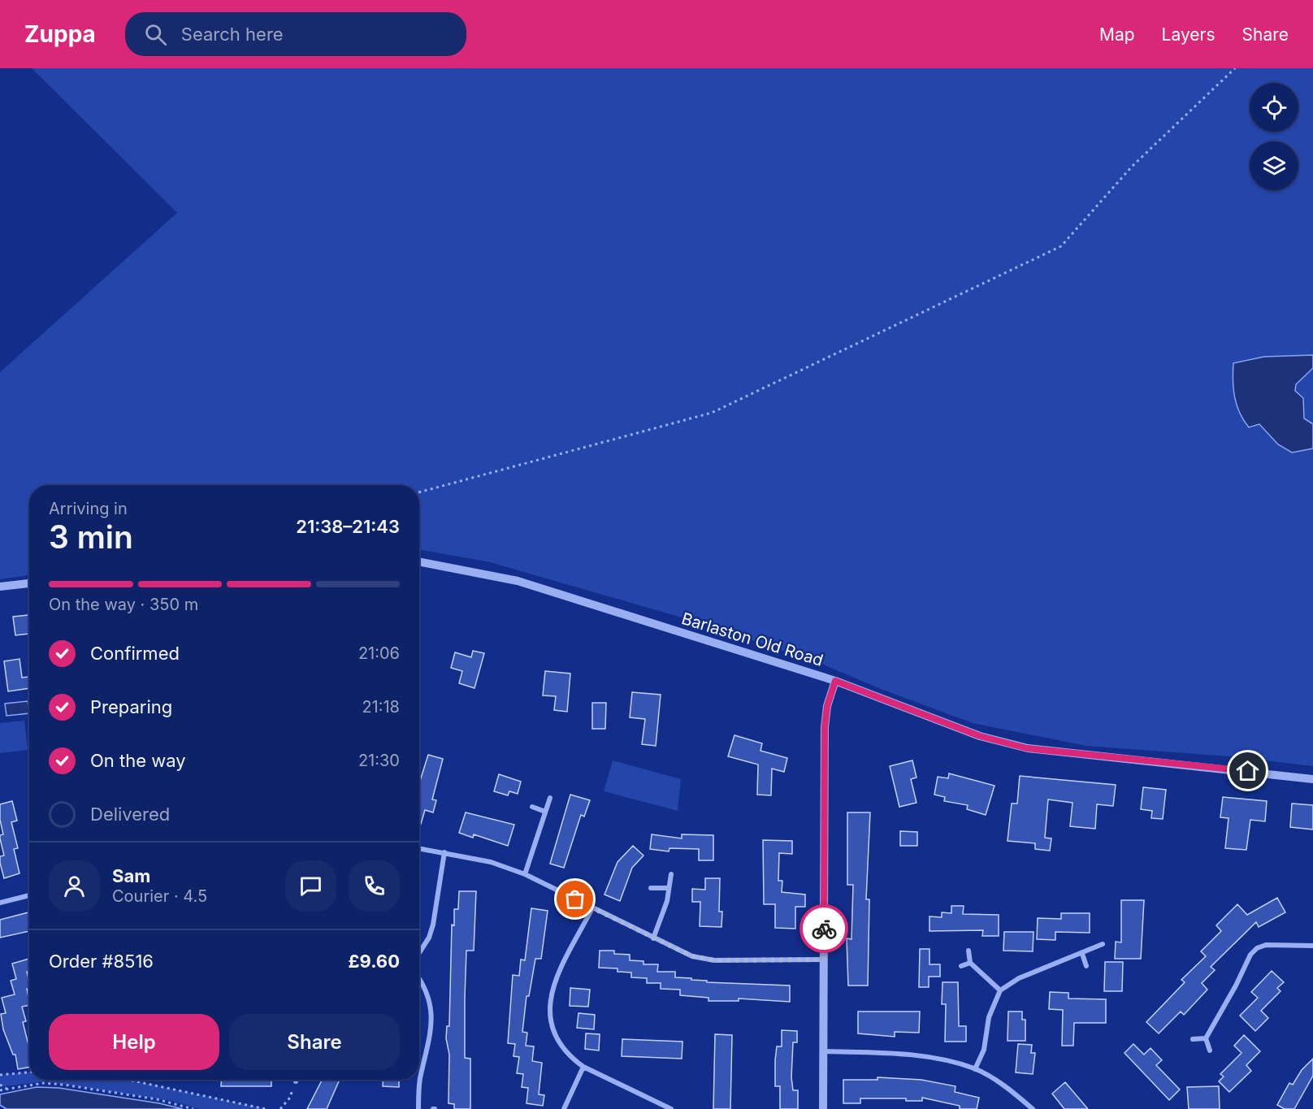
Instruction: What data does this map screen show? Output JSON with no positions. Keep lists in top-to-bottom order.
{
  "streets": {
    "street": ["Barlaston Old Road"]
  },
  "page": {
    "header": "Zuppa",
    "search": "Search here",
    "nav": ["Map", "Layers", "Share"],
    "heading": ["3 min", "Arriving in", "21:38–21:43"],
    "panel": [
      "Sam",
      "Courier · 4.5",
      "Order #8516",
      "£9.60"
    ],
    "bar": "On the way · 350 m",
    "list": [
      ["Confirmed", "21:06"],
      ["Preparing", "21:18"],
      ["On the way", "21:30"],
      "Delivered"
    ],
    "buttons": ["Help", "Share"]
  }
}
